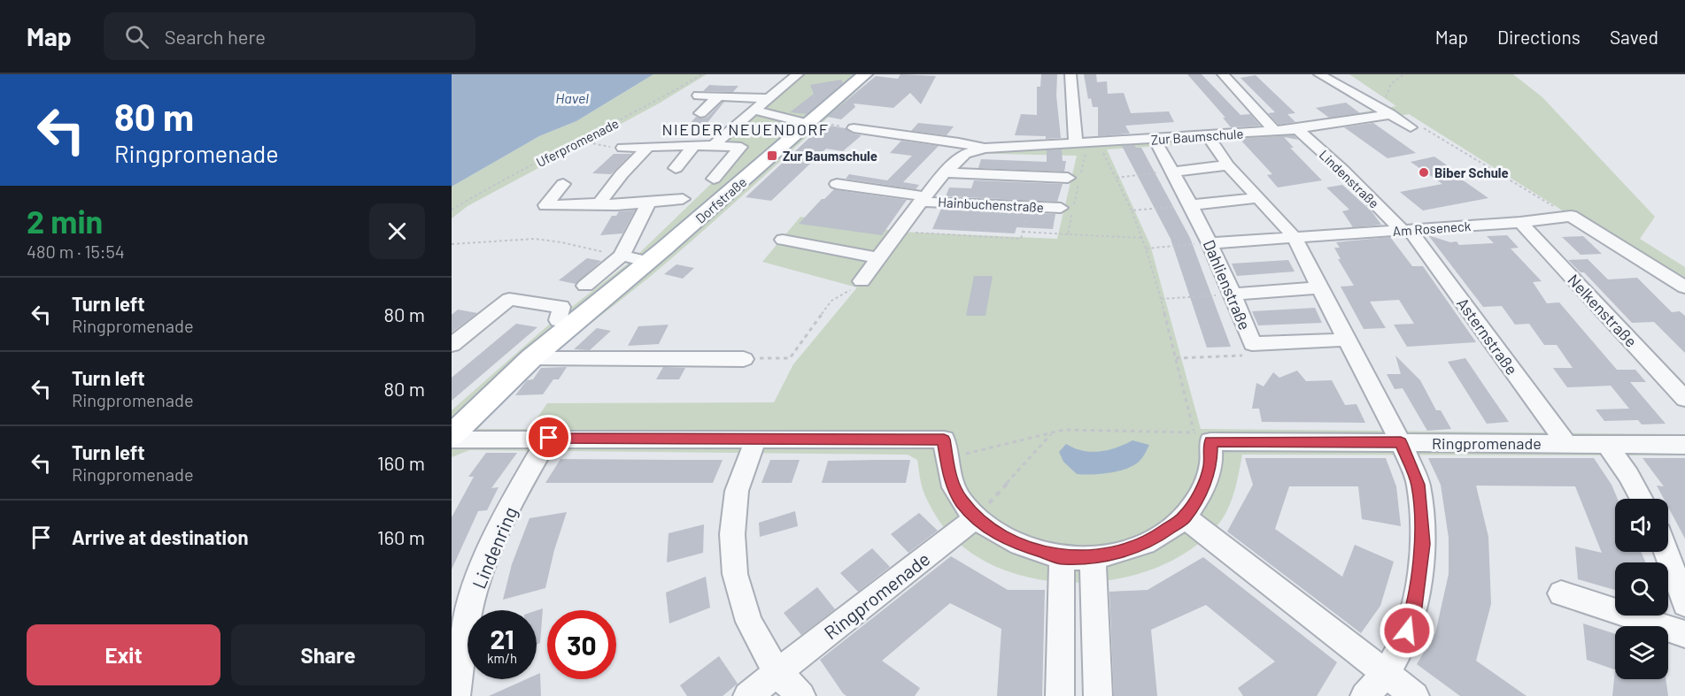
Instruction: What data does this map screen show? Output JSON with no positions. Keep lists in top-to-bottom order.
{
  "streets": {
    "main road": ["Dorfstraße"],
    "street": [
      "Zur Baumschule",
      "Lindenstraße",
      "Hainbuchenstraße",
      "Am Roseneck",
      "Dahlienstraße",
      "Nelkenstraße",
      "Asternstraße",
      "Ringpromenade",
      "Lindenring"
    ],
    "path": ["Uferpromenade"]
  },
  "crossings": [
    ["Zur Baumschule", "Lindenstraße"],
    ["Zur Baumschule", "Hainbuchenstraße"],
    ["Lindenstraße", "Am Roseneck"],
    ["Lindenstraße", "Asternstraße"],
    ["Am Roseneck", "Dahlienstraße"],
    ["Am Roseneck", "Nelkenstraße"],
    ["Am Roseneck", "Asternstraße"],
    ["Asternstraße", "Ringpromenade"]
  ],
  "districts": ["NIEDER NEUENDORF"],
  "water": ["Havel"],
  "places": {
    "transit": ["Zur Baumschule"],
    "other": ["Biber Schule"]
  },
  "page": {
    "header": "Map",
    "search": "Search here",
    "nav": ["Map", "Directions", "Saved"],
    "turn": ["80 m", "Ringpromenade"],
    "heading": ["2 min", "480 m · 15:54"],
    "list": [
      {
        "name": "Turn left",
        "note": "Ringpromenade",
        "value": "80 m"
      },
      {
        "name": "Turn left",
        "note": "Ringpromenade",
        "value": "80 m"
      },
      {
        "name": "Turn left",
        "note": "Ringpromenade",
        "value": "160 m"
      },
      {
        "name": "Arrive at destination",
        "value": "160 m"
      }
    ],
    "speed": "21 km/h",
    "limit": "30",
    "buttons": ["Exit", "Share"]
  }
}
